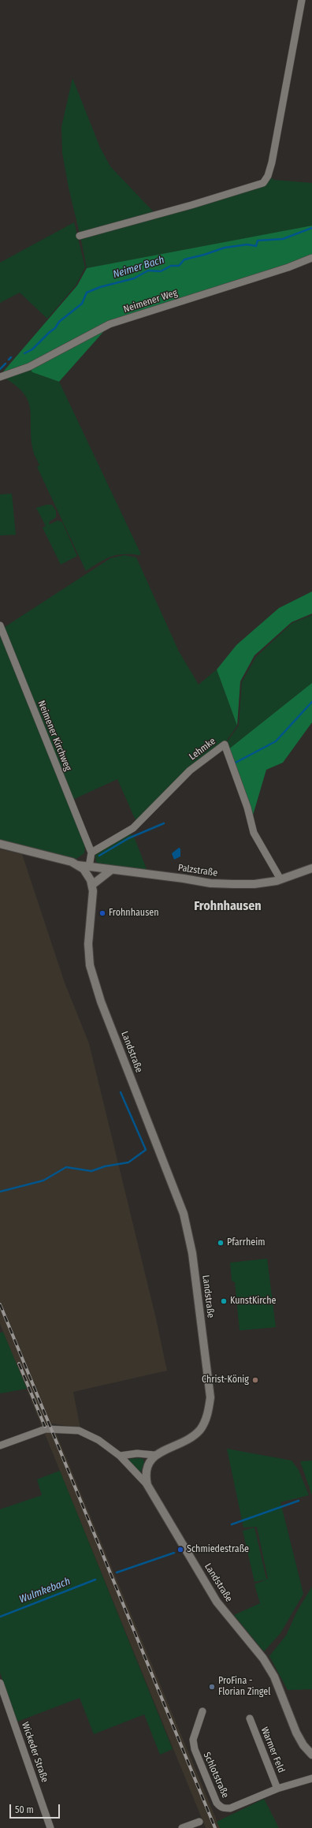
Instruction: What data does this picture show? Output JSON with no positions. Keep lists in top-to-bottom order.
{
  "streets": {
    "main road": ["Palzstraße", "Landstraße"],
    "street": [
      "Neimener Weg",
      "Neimener Kirchweg",
      "Lehmke",
      "Warmer Feld",
      "Wickeder Straße",
      "Schlotstraße"
    ]
  },
  "crossings": [
    ["Neimener Kirchweg", "Lehmke"],
    ["Lehmke", "Palzstraße"],
    ["Palzstraße", "Landstraße"],
    ["Warmer Feld", "Schlotstraße"]
  ],
  "districts": ["Frohnhausen"],
  "water": ["Neimer Bach", "Wulmkebach"],
  "places": [
    "Frohnhausen",
    "Pfarrheim",
    "KunstKirche",
    "Christ-König",
    "Schmiedestraße",
    "ProFina - Florian Zingel"
  ],
  "scale_bar": "50 m"
}
